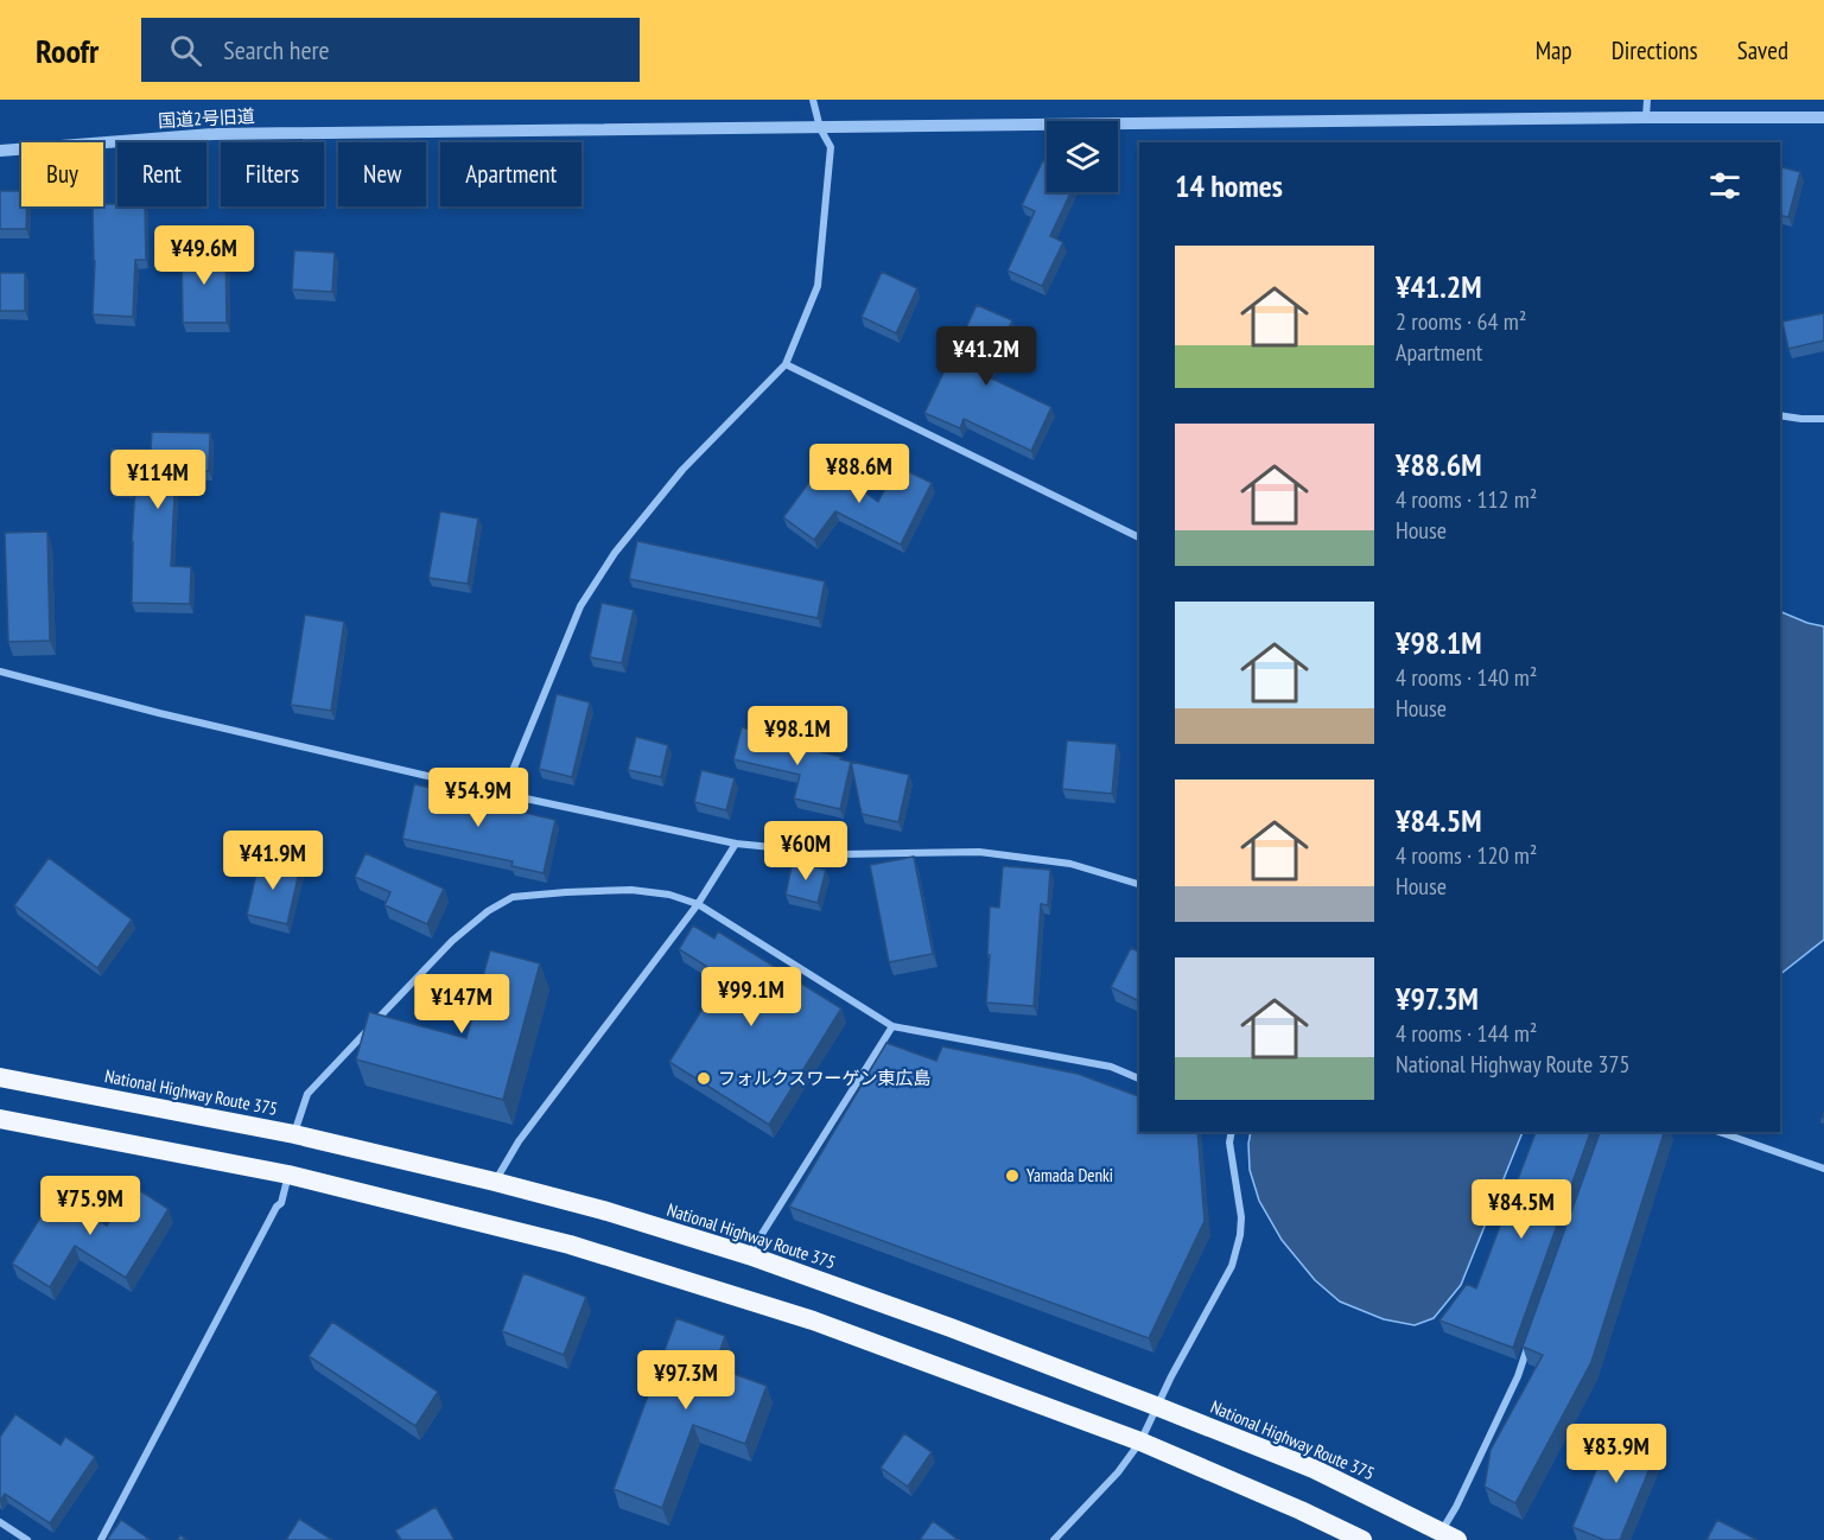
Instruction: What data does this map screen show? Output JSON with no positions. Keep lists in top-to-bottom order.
{
  "streets": {
    "highway": ["National Highway Route 375"],
    "street": ["国道2号旧道"]
  },
  "places": ["フォルクスワーゲン東広島", "Yamada Denki"],
  "page": {
    "header": "Roofr",
    "search": "Search here",
    "nav": ["Map", "Directions", "Saved"],
    "chip": [
      "Buy",
      "Rent",
      "Filters",
      "New",
      "Apartment"
    ],
    "heading": "14 homes",
    "price": [
      "¥49.6M",
      "¥41.2M",
      "¥88.6M",
      "¥114M",
      "¥98.1M",
      "¥54.9M",
      "¥60M",
      "¥41.9M",
      "¥99.1M",
      "¥147M",
      "¥75.9M",
      "¥84.5M",
      "¥97.3M",
      "¥83.9M"
    ],
    "list": [
      {
        "name": "¥41.2M",
        "note": "2 rooms · 64 m² · Apartment"
      },
      {
        "name": "¥88.6M",
        "note": "4 rooms · 112 m² · House"
      },
      {
        "name": "¥98.1M",
        "note": "4 rooms · 140 m² · House"
      },
      {
        "name": "¥84.5M",
        "note": "4 rooms · 120 m² · House"
      },
      {
        "name": "¥97.3M",
        "note": "4 rooms · 144 m² · National Highway Route 375"
      }
    ]
  }
}
